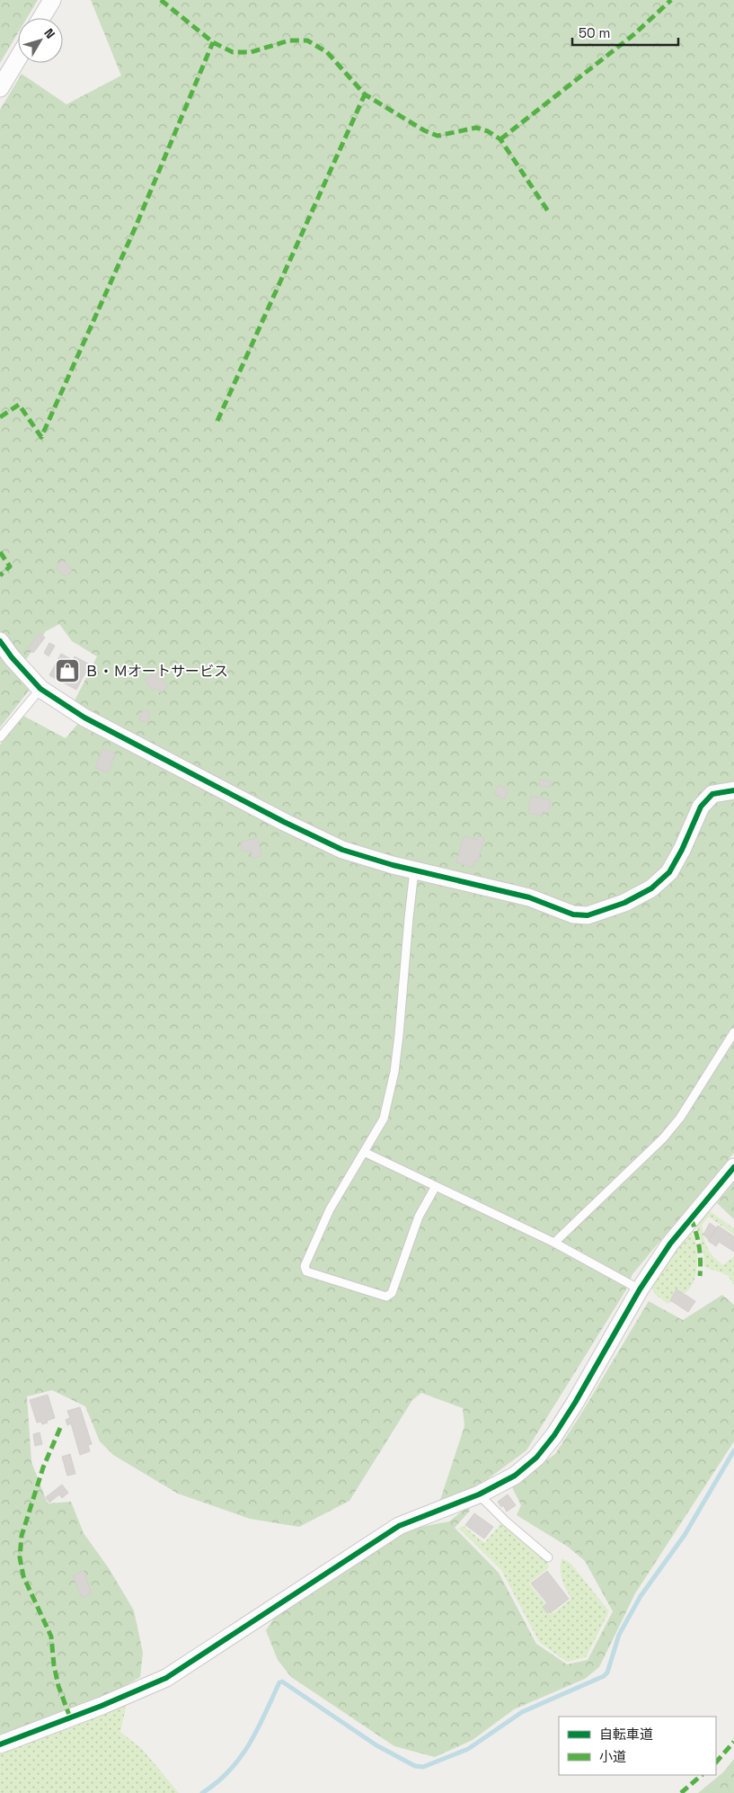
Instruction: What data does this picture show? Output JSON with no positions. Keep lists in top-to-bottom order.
{
  "places": {
    "shop": ["Ｂ・Ｍオートサービス"]
  },
  "legend": ["自転車道", "小道"],
  "scale_bar": "50 m",
  "north": "top right"
}
